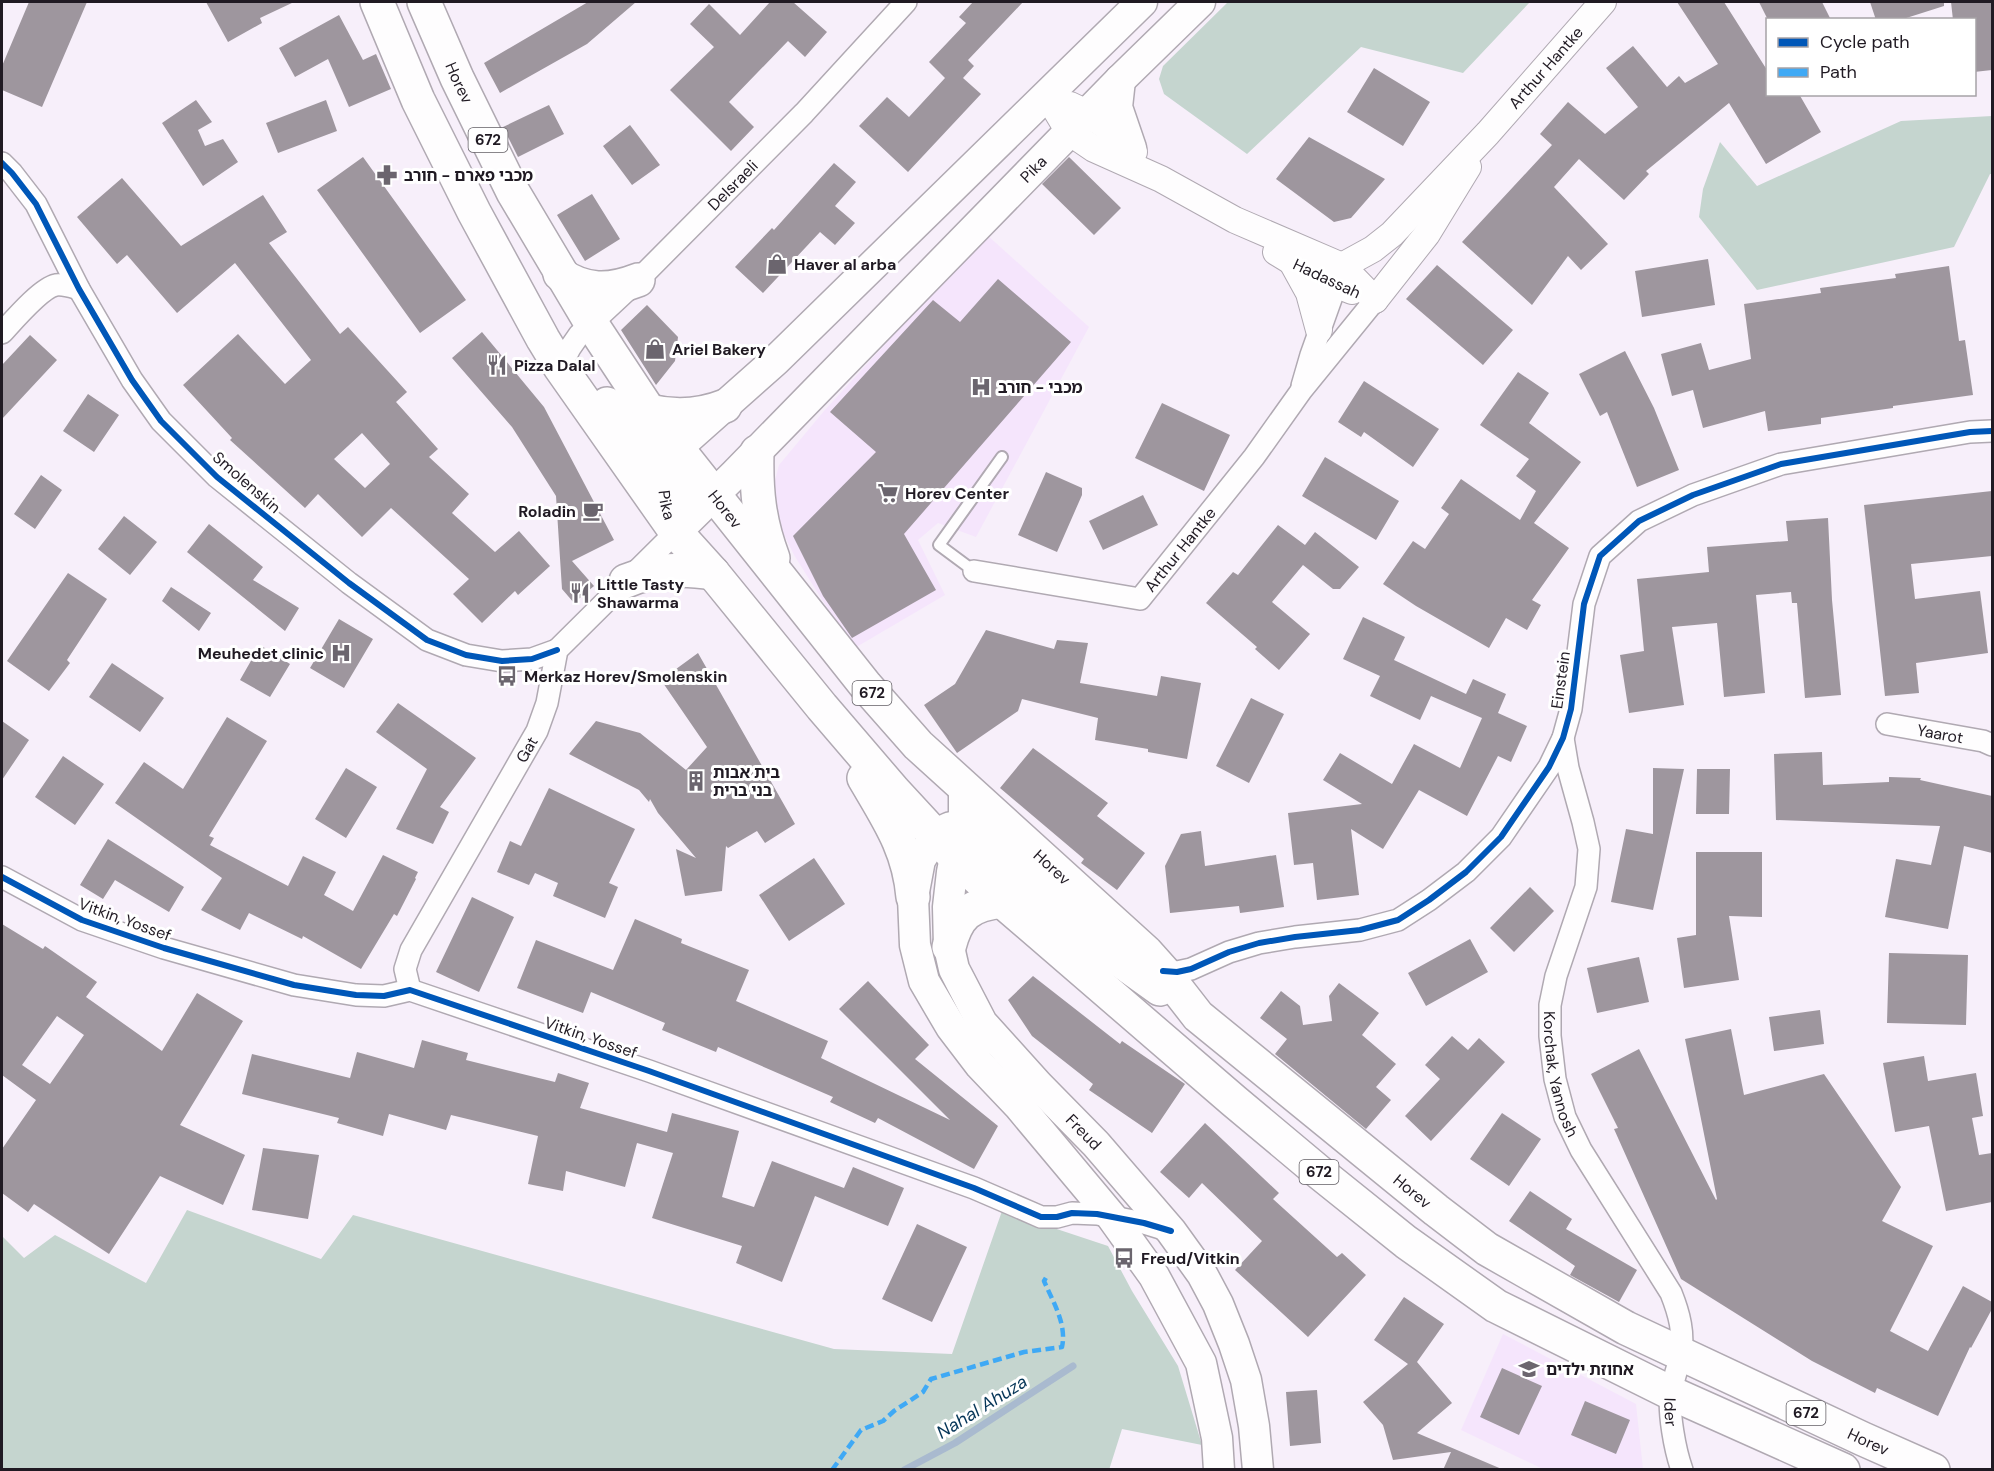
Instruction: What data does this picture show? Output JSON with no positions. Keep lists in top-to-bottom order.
{
  "streets": {
    "main road": [
      "Horev",
      "672",
      "Pika",
      "Freud"
    ],
    "street": [
      "Arthur Hantke",
      "DeIsraeli",
      "Hadassah",
      "Smolenskin",
      "Einstein",
      "Yaarot",
      "Gat",
      "Vitkin, Yossef",
      "Korchak, Yannosh",
      "Ider"
    ]
  },
  "crossings": [
    ["Arthur Hantke", "Hadassah"],
    ["Horev", "Pika"],
    ["Horev", "DeIsraeli"],
    ["Horev", "Einstein"],
    ["Horev", "Korchak, Yannosh"],
    ["Horev", "Freud"],
    ["Horev", "Ider"],
    ["672", "Pika"],
    ["672", "DeIsraeli"],
    ["672", "Freud"],
    ["672", "Ider"],
    ["Pika", "Hadassah"],
    ["Smolenskin", "Gat"],
    ["Einstein", "Korchak, Yannosh"],
    ["Gat", "Vitkin, Yossef"],
    ["Vitkin, Yossef", "Freud"],
    ["Korchak, Yannosh", "Ider"]
  ],
  "water": ["Nahal Ahuza"],
  "places": {
    "pharmacy": ["מכבי פארם - חורב"],
    "shop": ["Haver al arba", "Ariel Bakery"],
    "restaurant": ["Pizza Dalal", "Little Tasty Shawarma"],
    "hospital": ["מכבי - חורב", "Meuhedet clinic"],
    "supermarket": ["Horev Center"],
    "cafe": ["Roladin"],
    "bus stop": ["Merkaz Horev/Smolenskin", "Freud/Vitkin"],
    "building": ["בית אבות בני ברית"],
    "school or university": ["אחוזת ילדים"]
  },
  "legend": ["Cycle path", "Path"]
}
